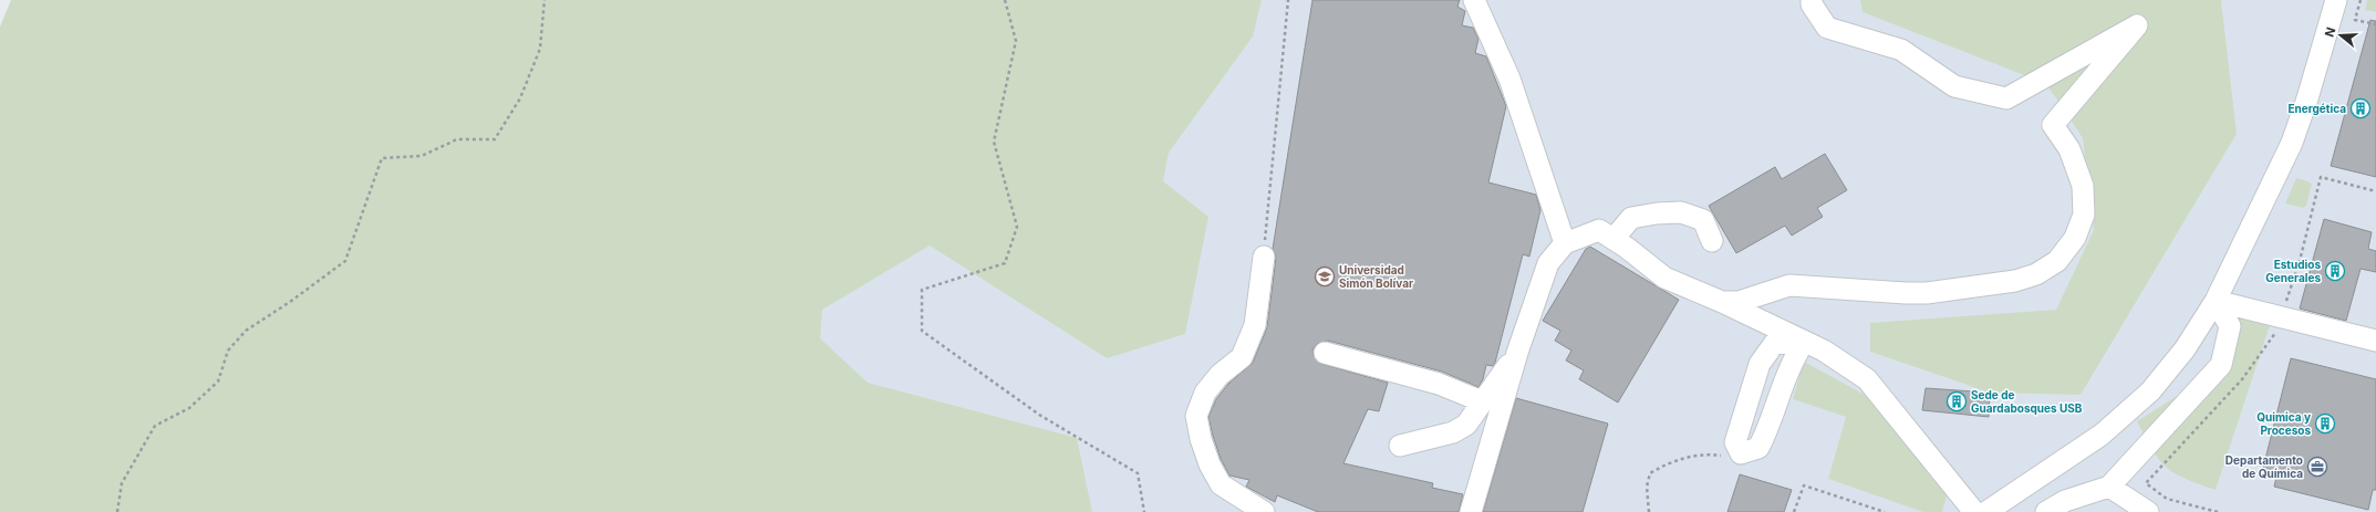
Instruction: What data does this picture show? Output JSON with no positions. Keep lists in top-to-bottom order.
{
  "places": {
    "building": [
      "Energética",
      "Estudios Generales",
      "Sede de Guardabosques USB",
      "Quimica y Procesos"
    ],
    "school or university": ["Universidad Simón Bolívar"],
    "office": ["Departamento de Química"]
  },
  "north": "left"
}
